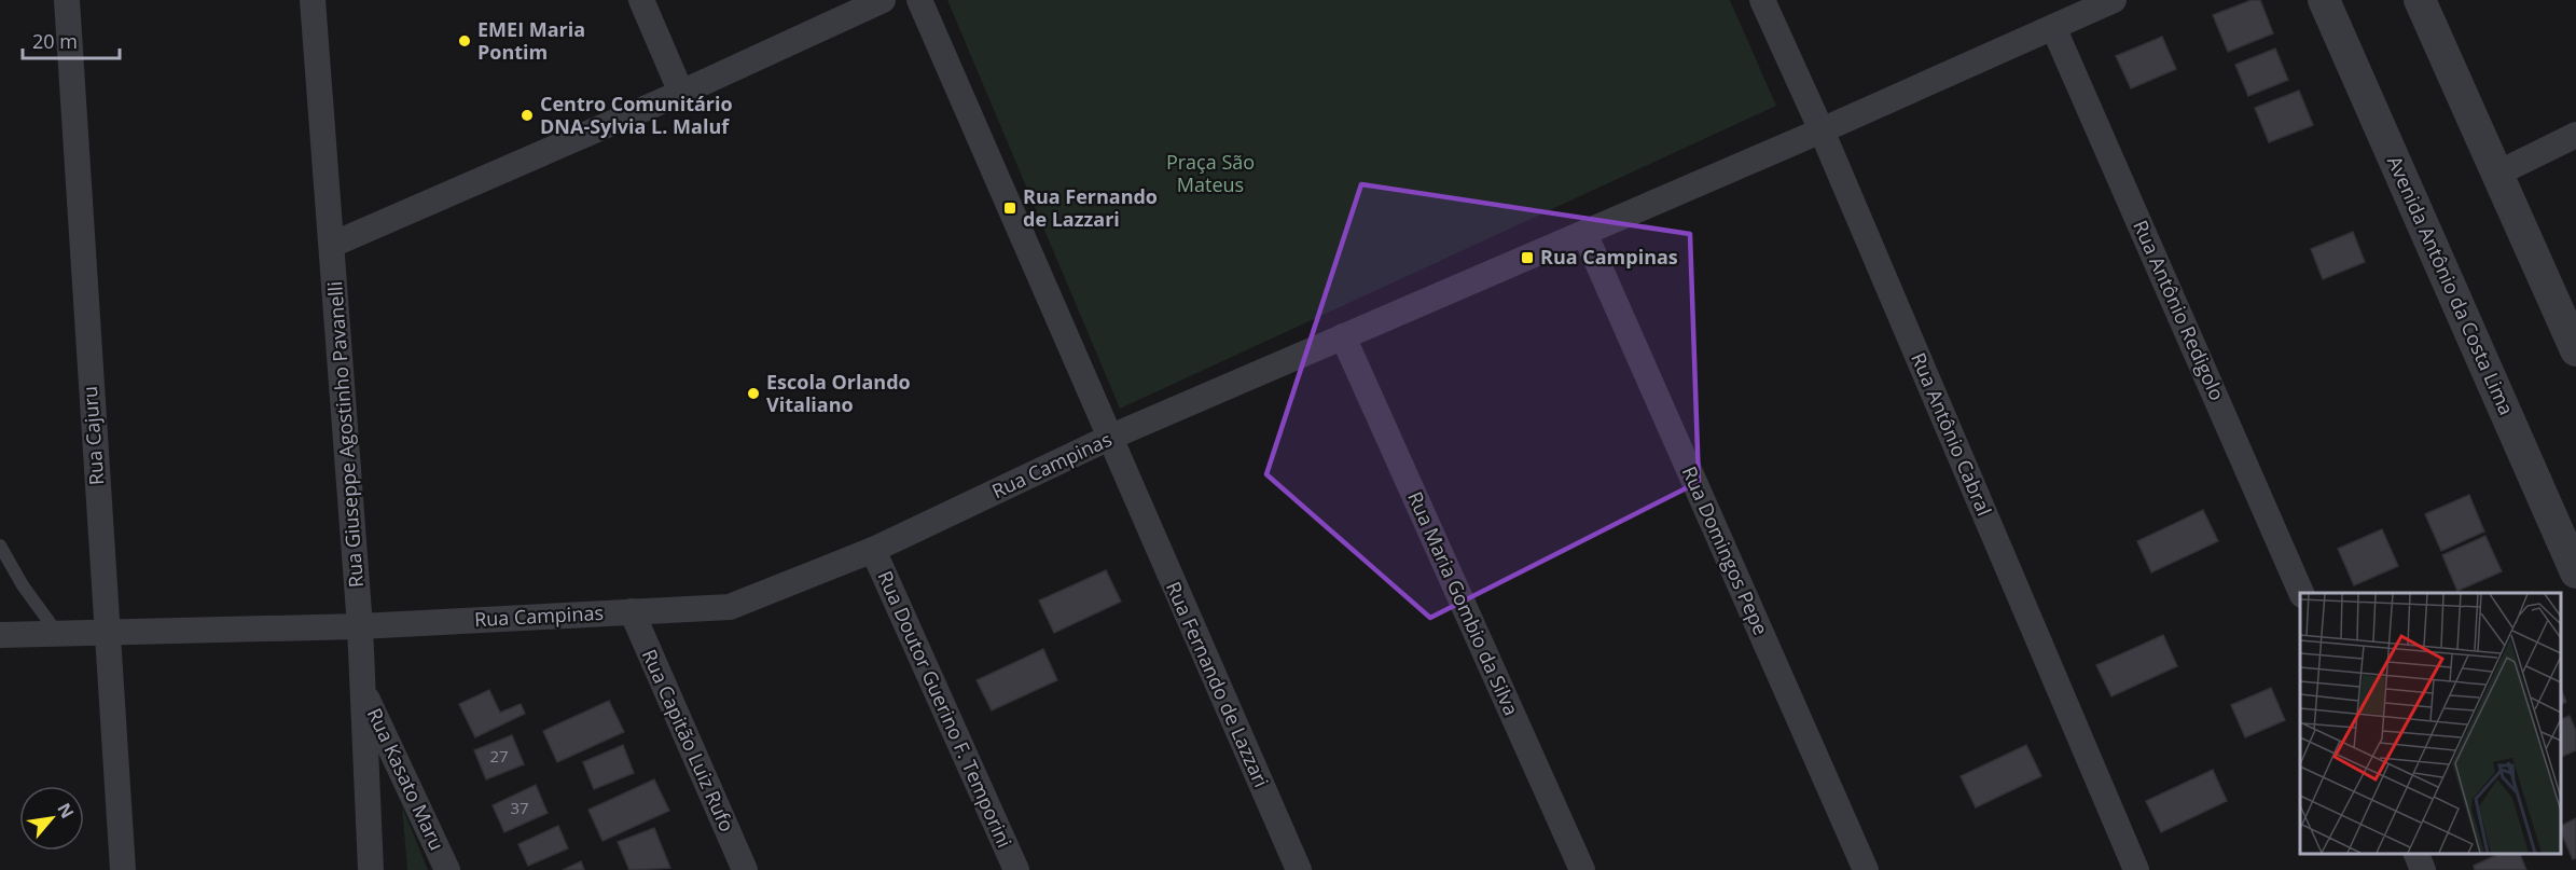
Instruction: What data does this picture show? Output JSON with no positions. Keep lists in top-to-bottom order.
{
  "streets": {
    "street": [
      "Avenida Antônio da Costa Lima",
      "Rua Antônio Redigolo",
      "Rua Giuseppe Agostinho Pavanelli",
      "Rua Antônio Cabral",
      "Rua Cajuru",
      "Rua Campinas",
      "Rua Domingos Pepe",
      "Rua Maria Gombio da Silva",
      "Rua Fernando de Lazzari",
      "Rua Doutor Guerino F. Temporini",
      "Rua Capitão Luiz Rufo",
      "Rua Kasato Maru"
    ]
  },
  "crossings": [
    ["Rua Antônio Redigolo", "Rua Campinas"],
    ["Rua Giuseppe Agostinho Pavanelli", "Rua Campinas"],
    ["Rua Giuseppe Agostinho Pavanelli", "Rua Kasato Maru"],
    ["Rua Antônio Cabral", "Rua Campinas"],
    ["Rua Cajuru", "Rua Campinas"],
    ["Rua Campinas", "Rua Domingos Pepe"],
    ["Rua Campinas", "Rua Maria Gombio da Silva"],
    ["Rua Campinas", "Rua Fernando de Lazzari"],
    ["Rua Campinas", "Rua Doutor Guerino F. Temporini"],
    ["Rua Campinas", "Rua Capitão Luiz Rufo"]
  ],
  "parks": ["Praça São Mateus"],
  "places": {
    "other": ["EMEI Maria Pontim", "Centro Comunitário DNA-Sylvia L. Maluf", "Escola Orlando Vitaliano"],
    "transit": ["Rua Fernando de Lazzari", "Rua Campinas"]
  },
  "house_numbers": ["27", "37"],
  "scale_bar": "20 m",
  "north": "top right"
}
